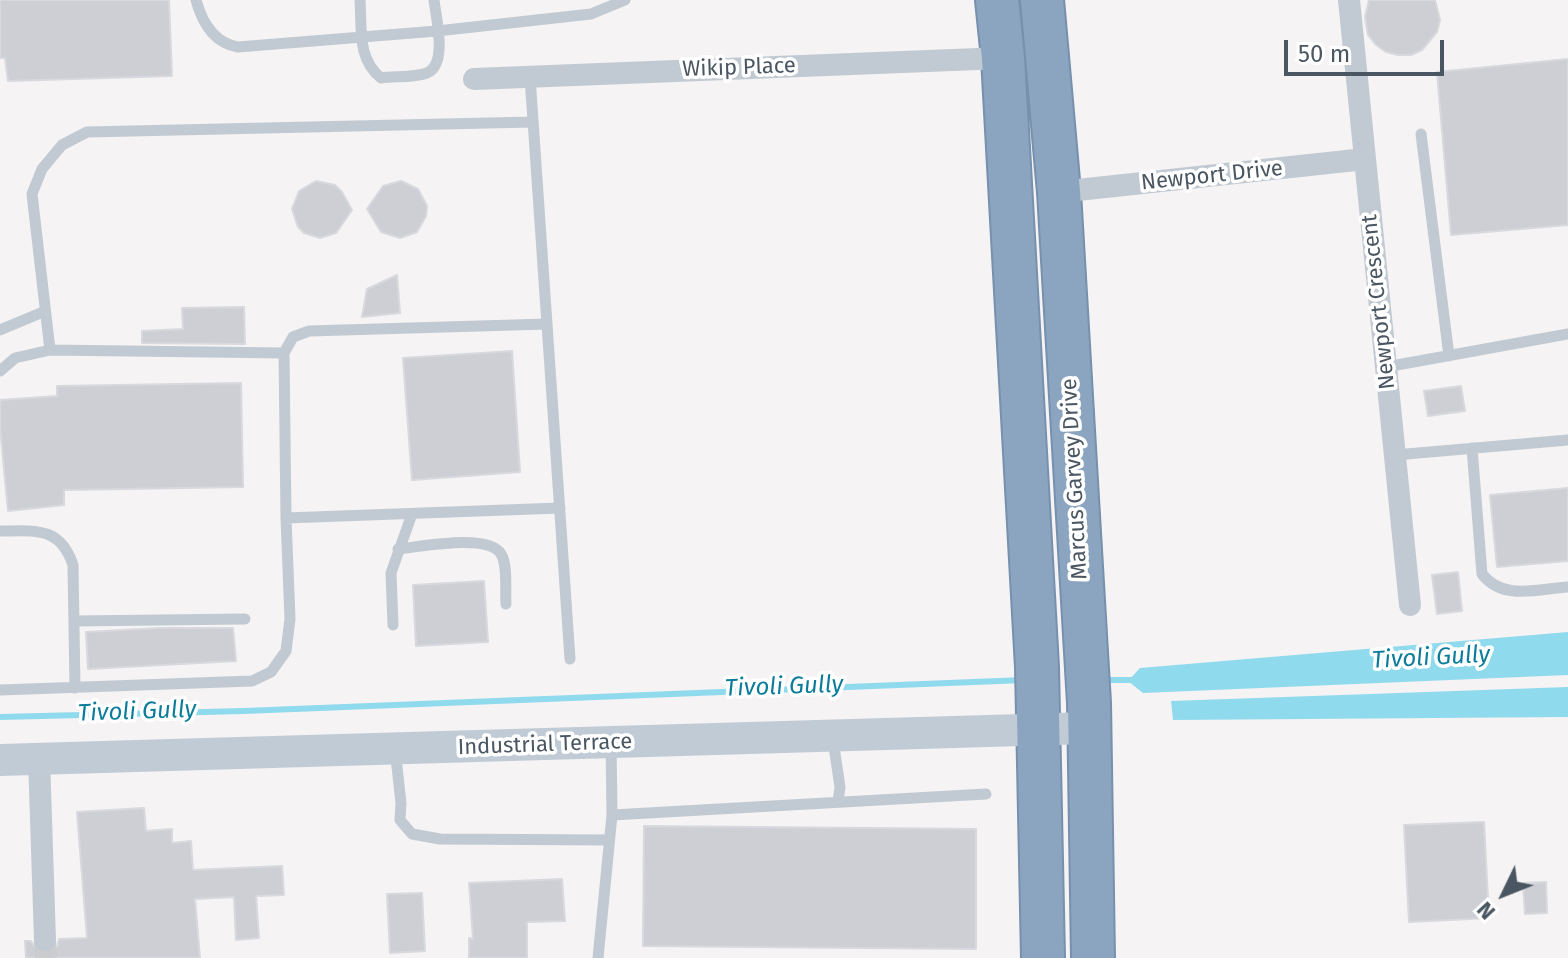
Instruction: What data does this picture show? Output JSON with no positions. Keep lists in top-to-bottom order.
{
  "streets": {
    "highway": ["Marcus Garvey Drive"],
    "street": [
      "Wikip Place",
      "Newport Drive",
      "Newport Crescent",
      "Industrial Terrace"
    ]
  },
  "crossings": [
    ["Newport Drive", "Newport Crescent"],
    ["Newport Drive", "Marcus Garvey Drive"],
    ["Marcus Garvey Drive", "Industrial Terrace"]
  ],
  "water": ["Tivoli Gully"],
  "scale_bar": "50 m",
  "north": "bottom left"
}
